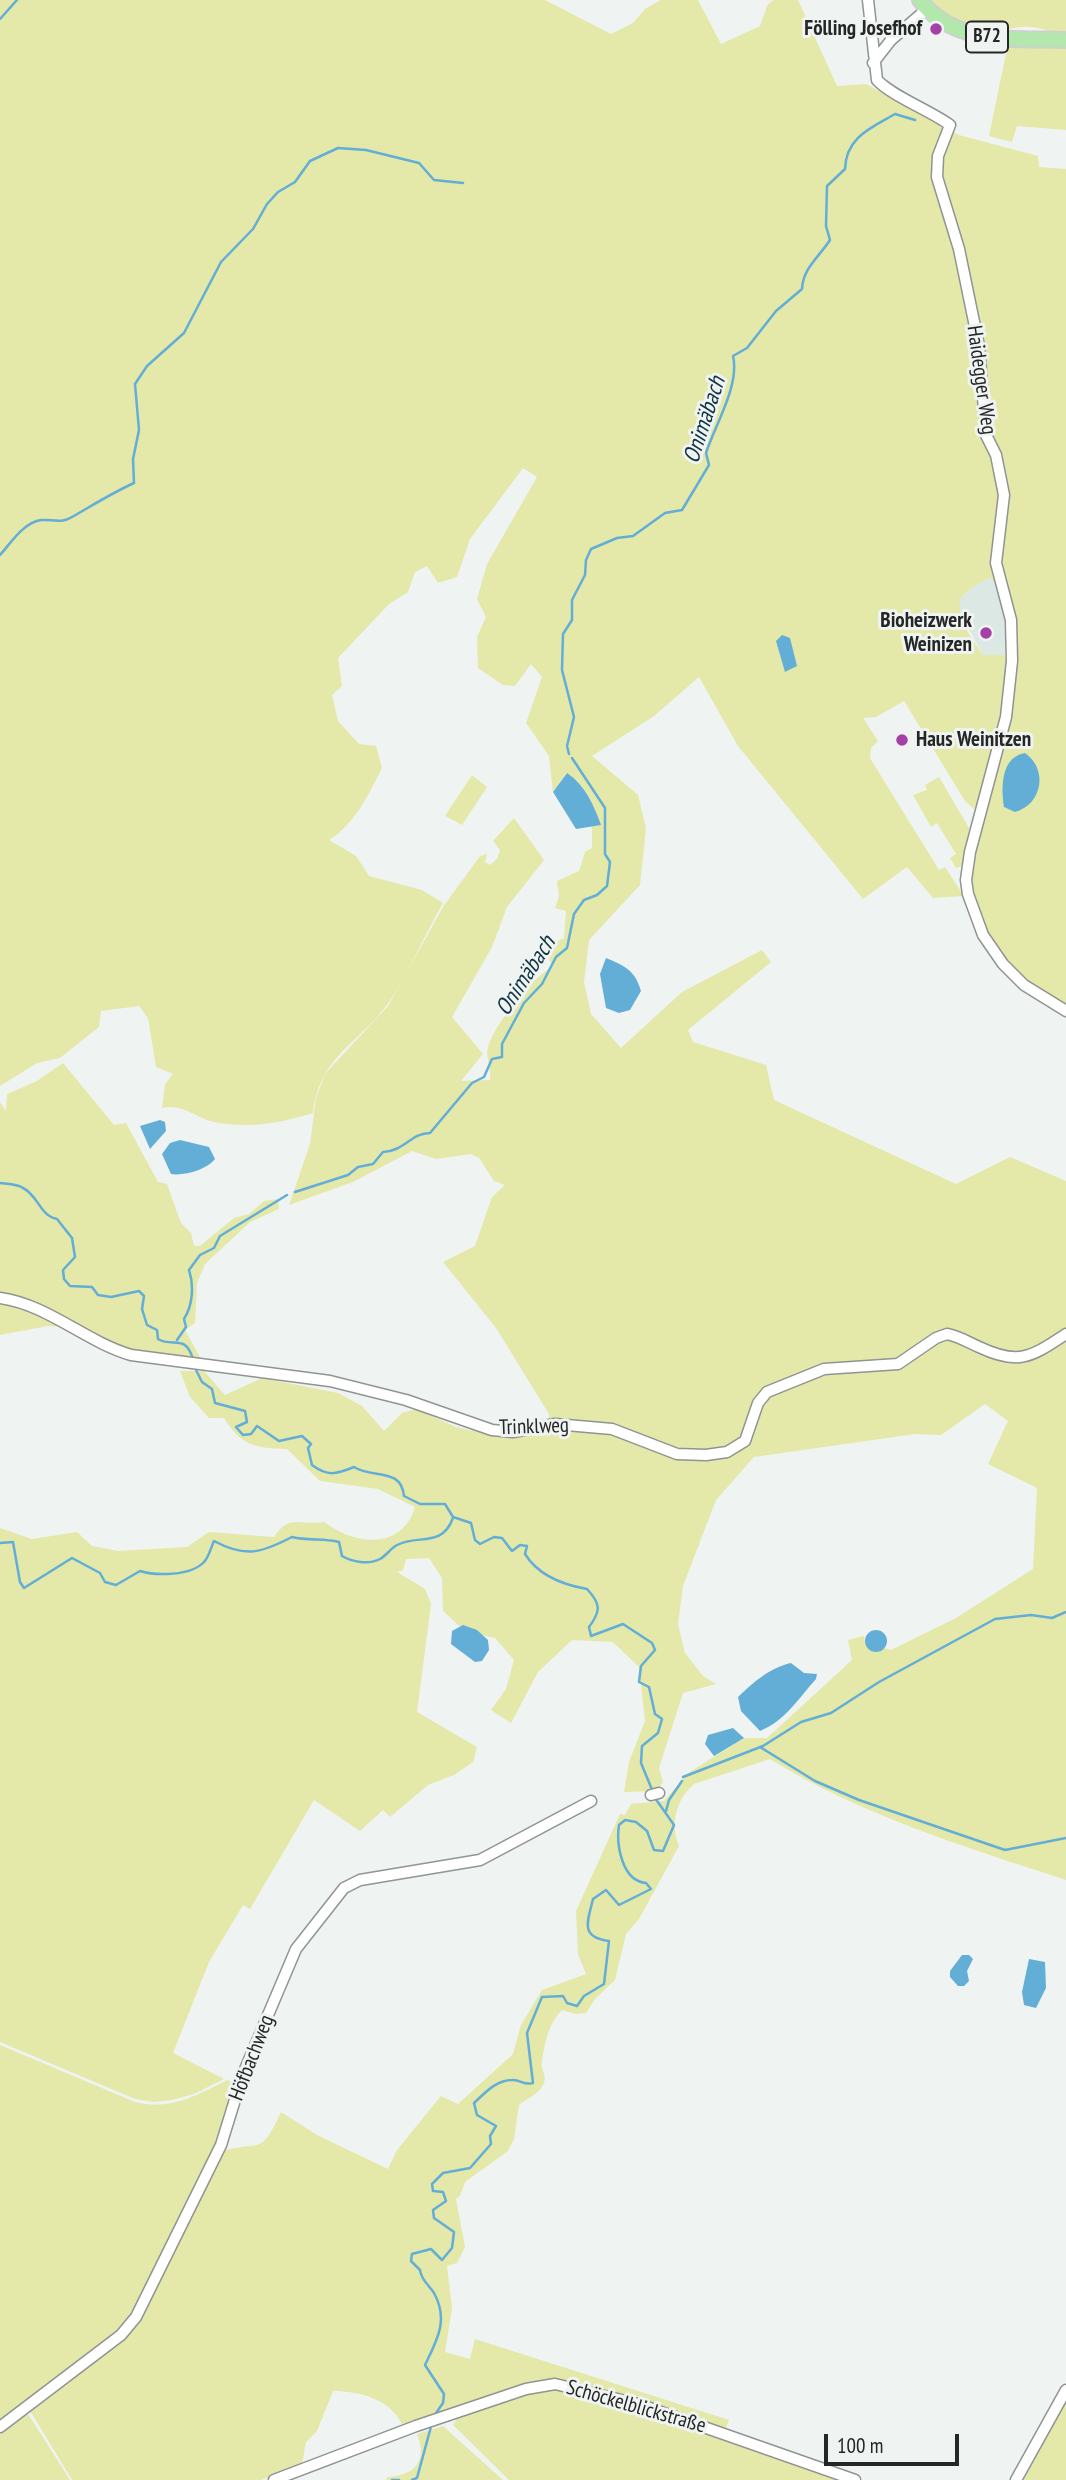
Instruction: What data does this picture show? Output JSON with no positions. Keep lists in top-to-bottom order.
{
  "streets": {
    "main road": ["B72"],
    "street": [
      "Haidegger Weg",
      "Trinklweg",
      "Höfbachweg",
      "Schöckelblickstraße"
    ]
  },
  "water": ["Onimäbach"],
  "places": ["Fölling Josefhof", "Bioheizwerk Weinizen", "Haus Weinitzen"],
  "scale_bar": "100 m"
}
